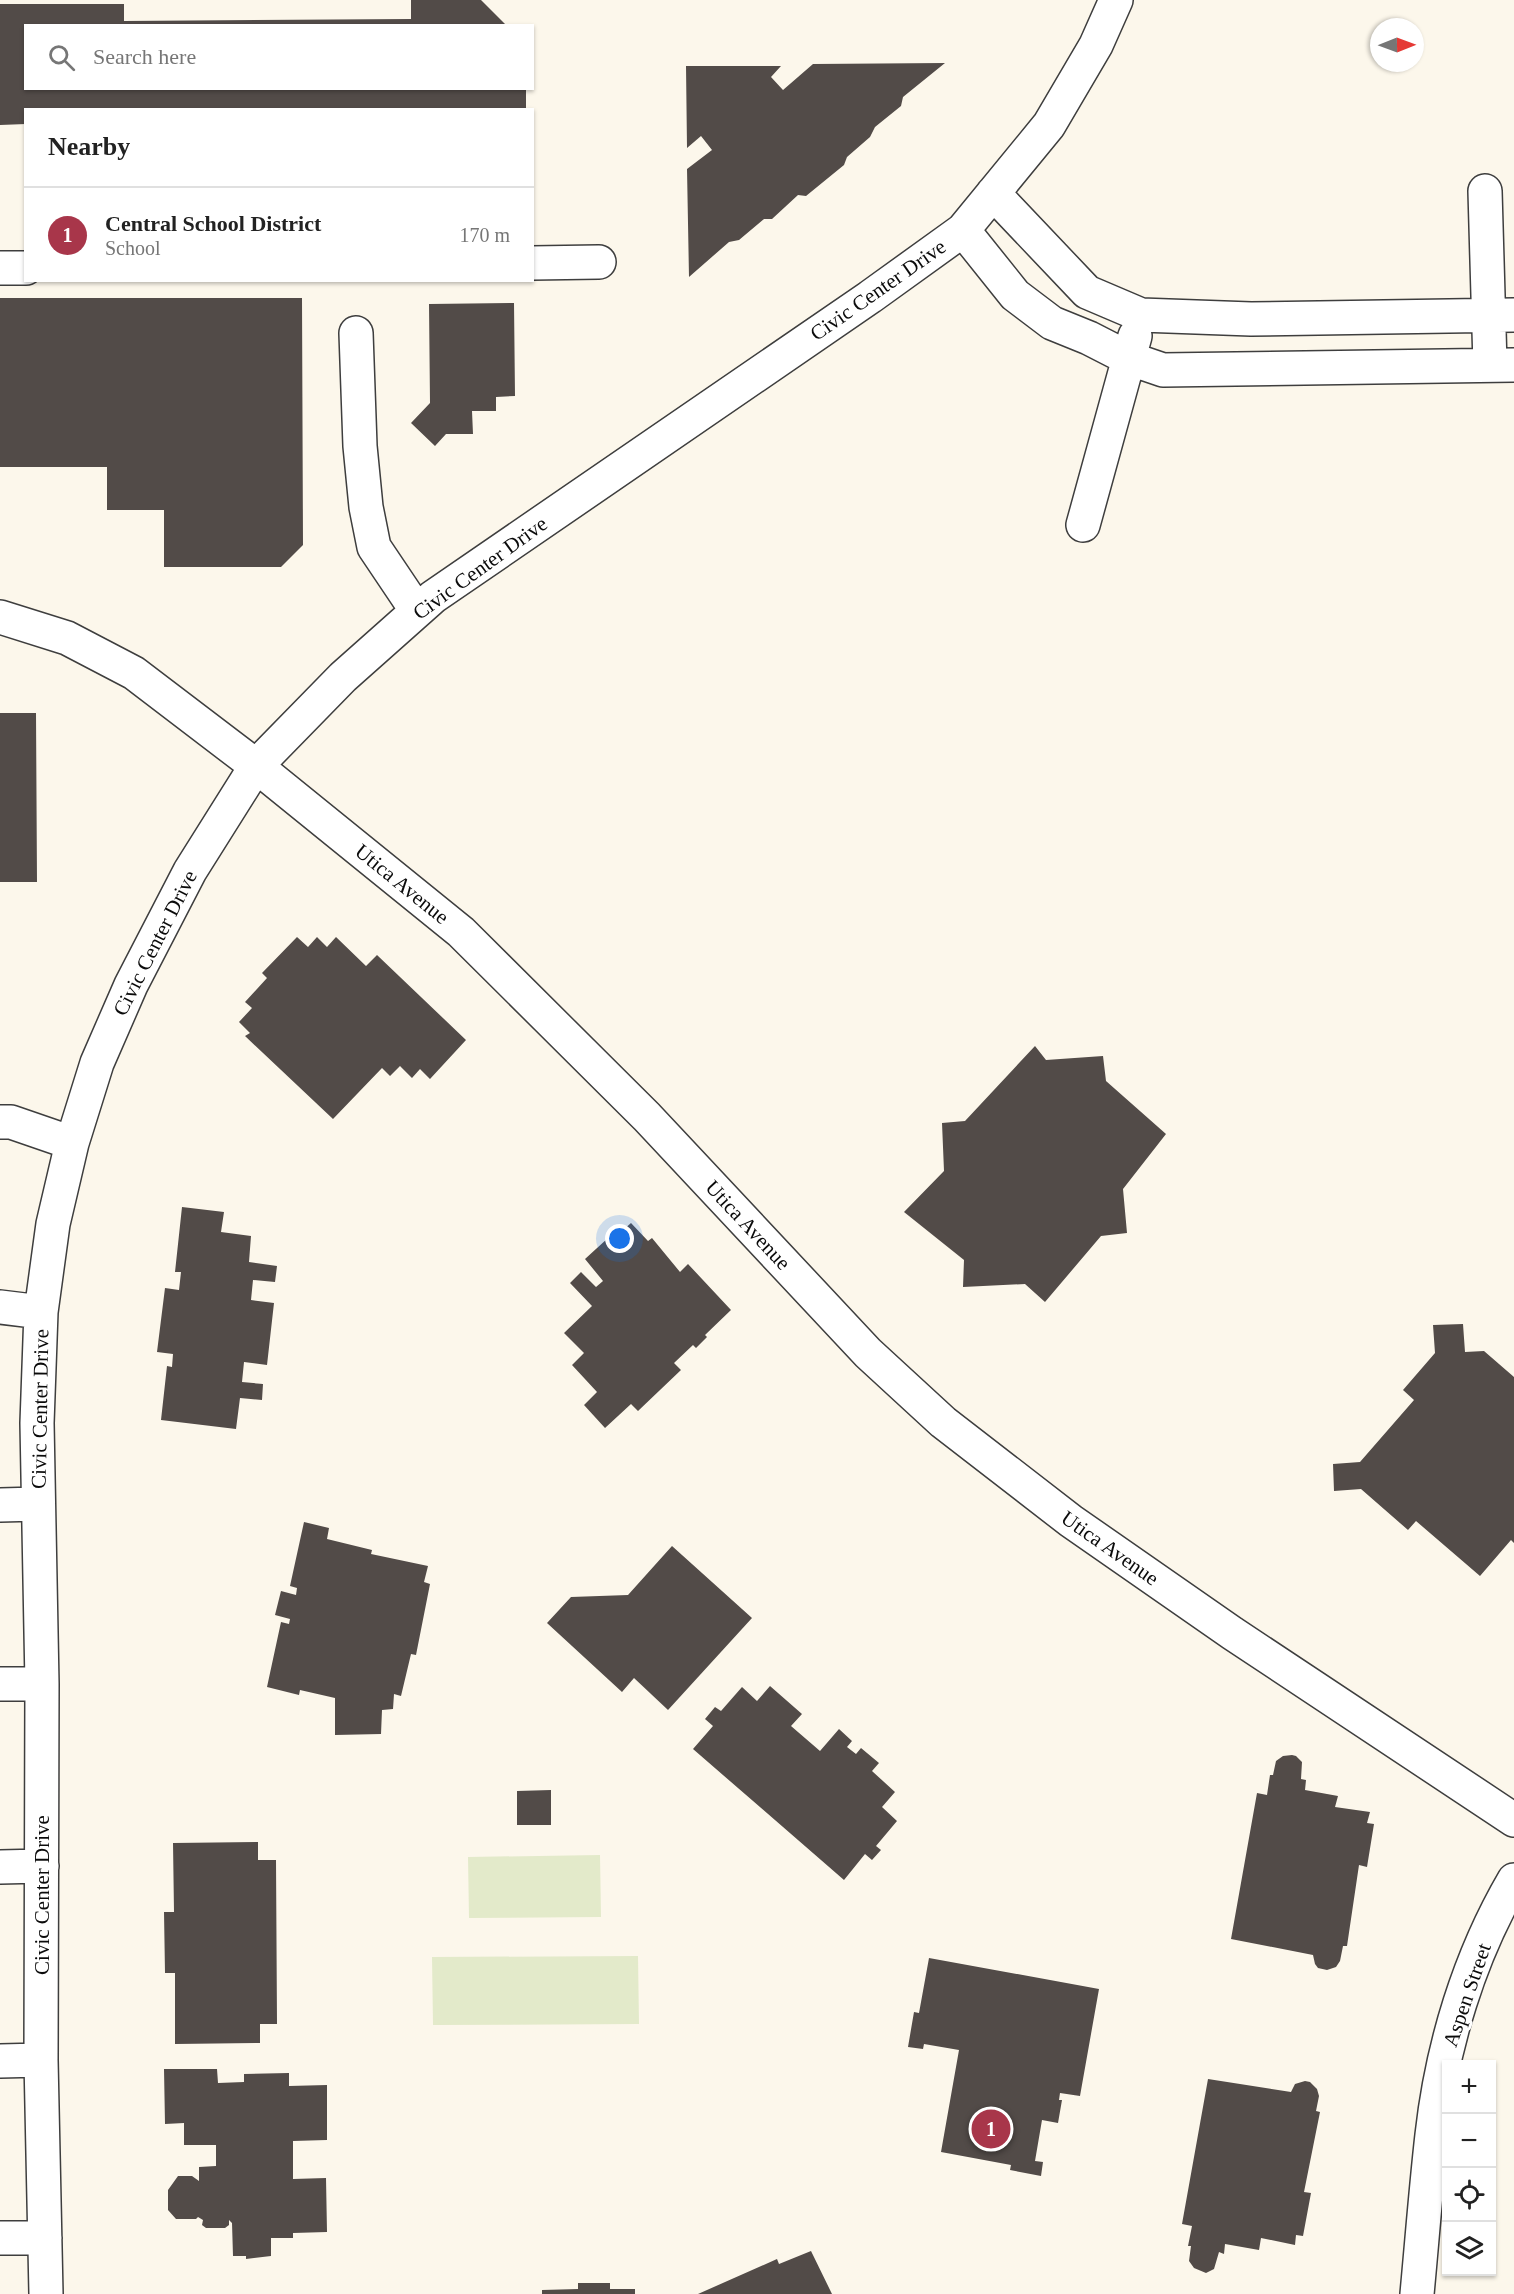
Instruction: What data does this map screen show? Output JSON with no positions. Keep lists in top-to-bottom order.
{
  "streets": {
    "street": ["Civic Center Drive", "Utica Avenue", "Aspen Street"]
  },
  "crossings": [
    ["Civic Center Drive", "Utica Avenue"]
  ],
  "north": "right",
  "page": {
    "search": "Search here",
    "heading": "Nearby",
    "list": [
      {
        "mark": "1",
        "name": "Central School District",
        "note": "School",
        "value": "170 m"
      }
    ],
    "map_buttons": ["+", "−"],
    "pins": "1"
  }
}
